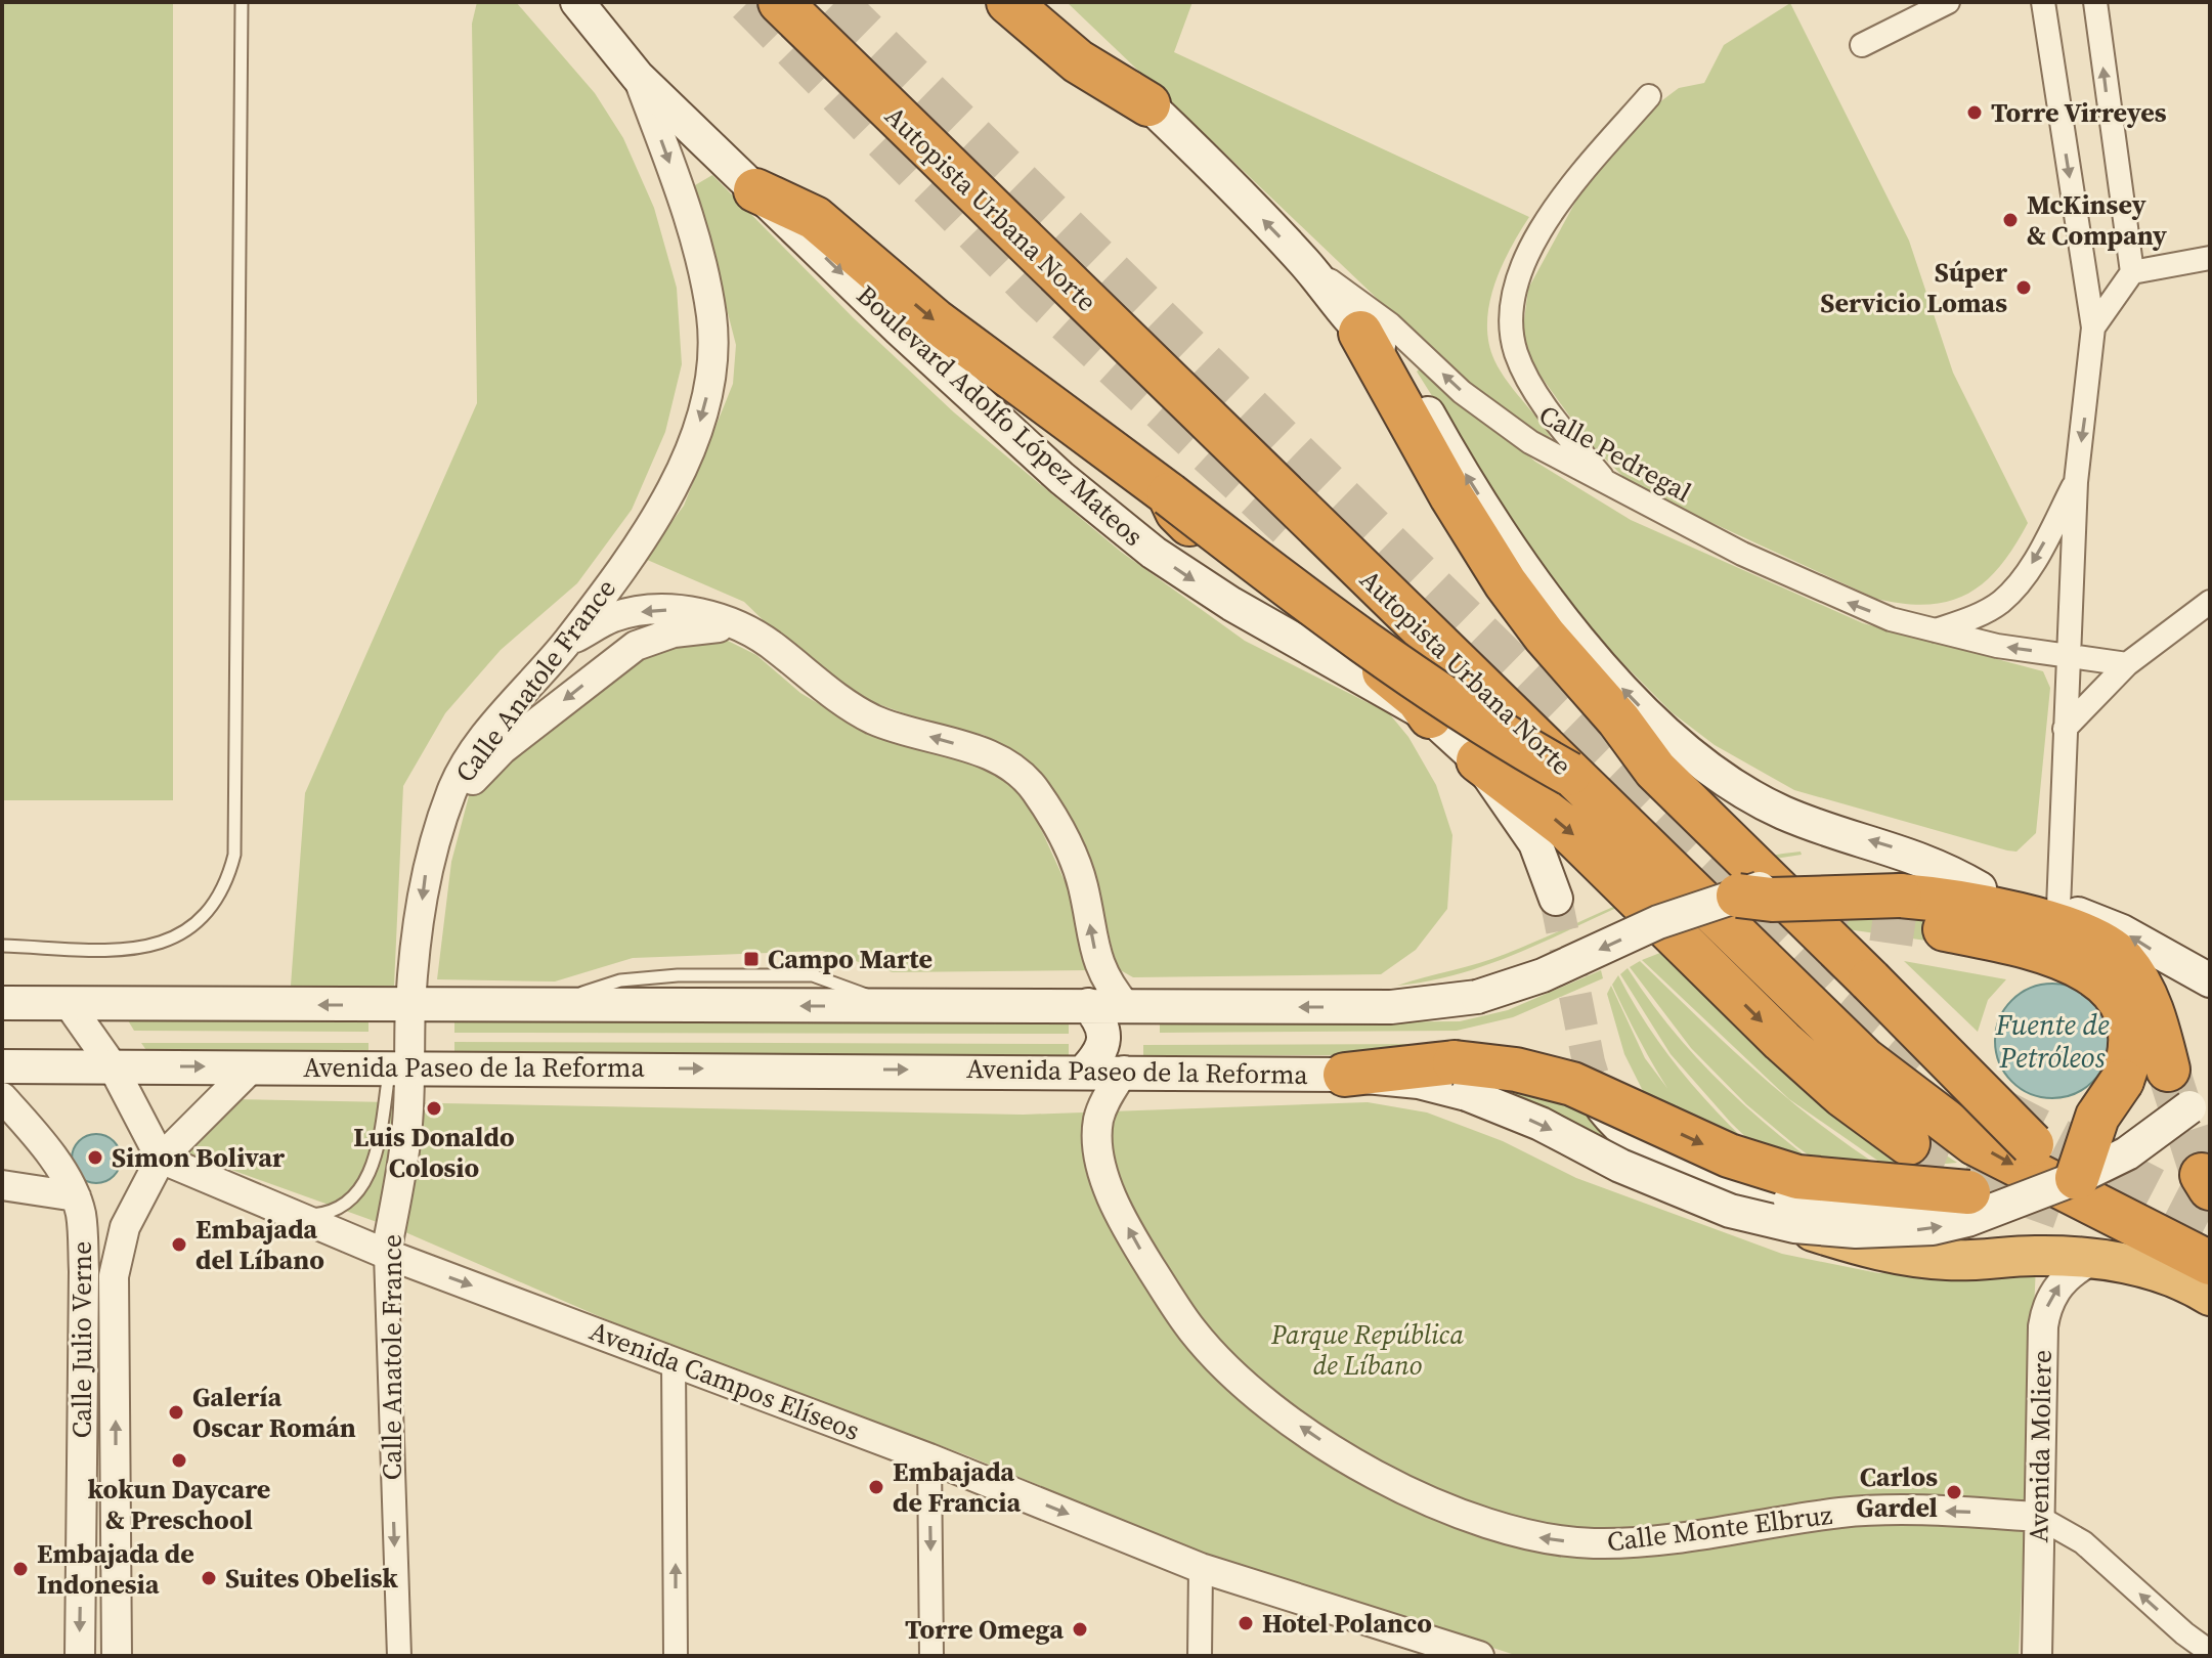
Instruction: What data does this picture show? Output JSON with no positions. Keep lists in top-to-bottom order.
{
  "streets": {
    "highway": ["Autopista Urbana Norte"],
    "main road": ["Boulevard Adolfo López Mateos", "Avenida Paseo de la Reforma"],
    "street": [
      "Calle Pedregal",
      "Calle Anatole France",
      "Calle Julio Verne",
      "Avenida Campos Elíseos",
      "Avenida Moliere",
      "Calle Monte Elbruz"
    ]
  },
  "crossings": [
    ["Boulevard Adolfo López Mateos", "Calle Anatole France"],
    ["Calle Anatole France", "Avenida Paseo de la Reforma"],
    ["Calle Anatole France", "Avenida Campos Elíseos"],
    ["Avenida Paseo de la Reforma", "Calle Julio Verne"],
    ["Avenida Paseo de la Reforma", "Calle Monte Elbruz"],
    ["Calle Julio Verne", "Avenida Campos Elíseos"],
    ["Avenida Moliere", "Calle Monte Elbruz"]
  ],
  "one_way": [
    "Boulevard Adolfo López Mateos",
    "Calle Pedregal",
    "Calle Anatole France",
    "Avenida Campos Elíseos",
    "Avenida Moliere",
    "Calle Monte Elbruz"
  ],
  "water": ["Fuente de Petróleos"],
  "parks": ["Parque República de Líbano"],
  "places": {
    "other": [
      "Torre Virreyes",
      "McKinsey & Company",
      "Súper Servicio Lomas",
      "Luis Donaldo Colosio",
      "Simon Bolivar",
      "Embajada del Líbano",
      "Galería Oscar Román",
      "kokun Daycare & Preschool",
      "Embajada de Francia",
      "Carlos Gardel",
      "Embajada de Indonesia",
      "Suites Obelisk",
      "Hotel Polanco",
      "Torre Omega"
    ],
    "transit": ["Campo Marte"]
  }
}
